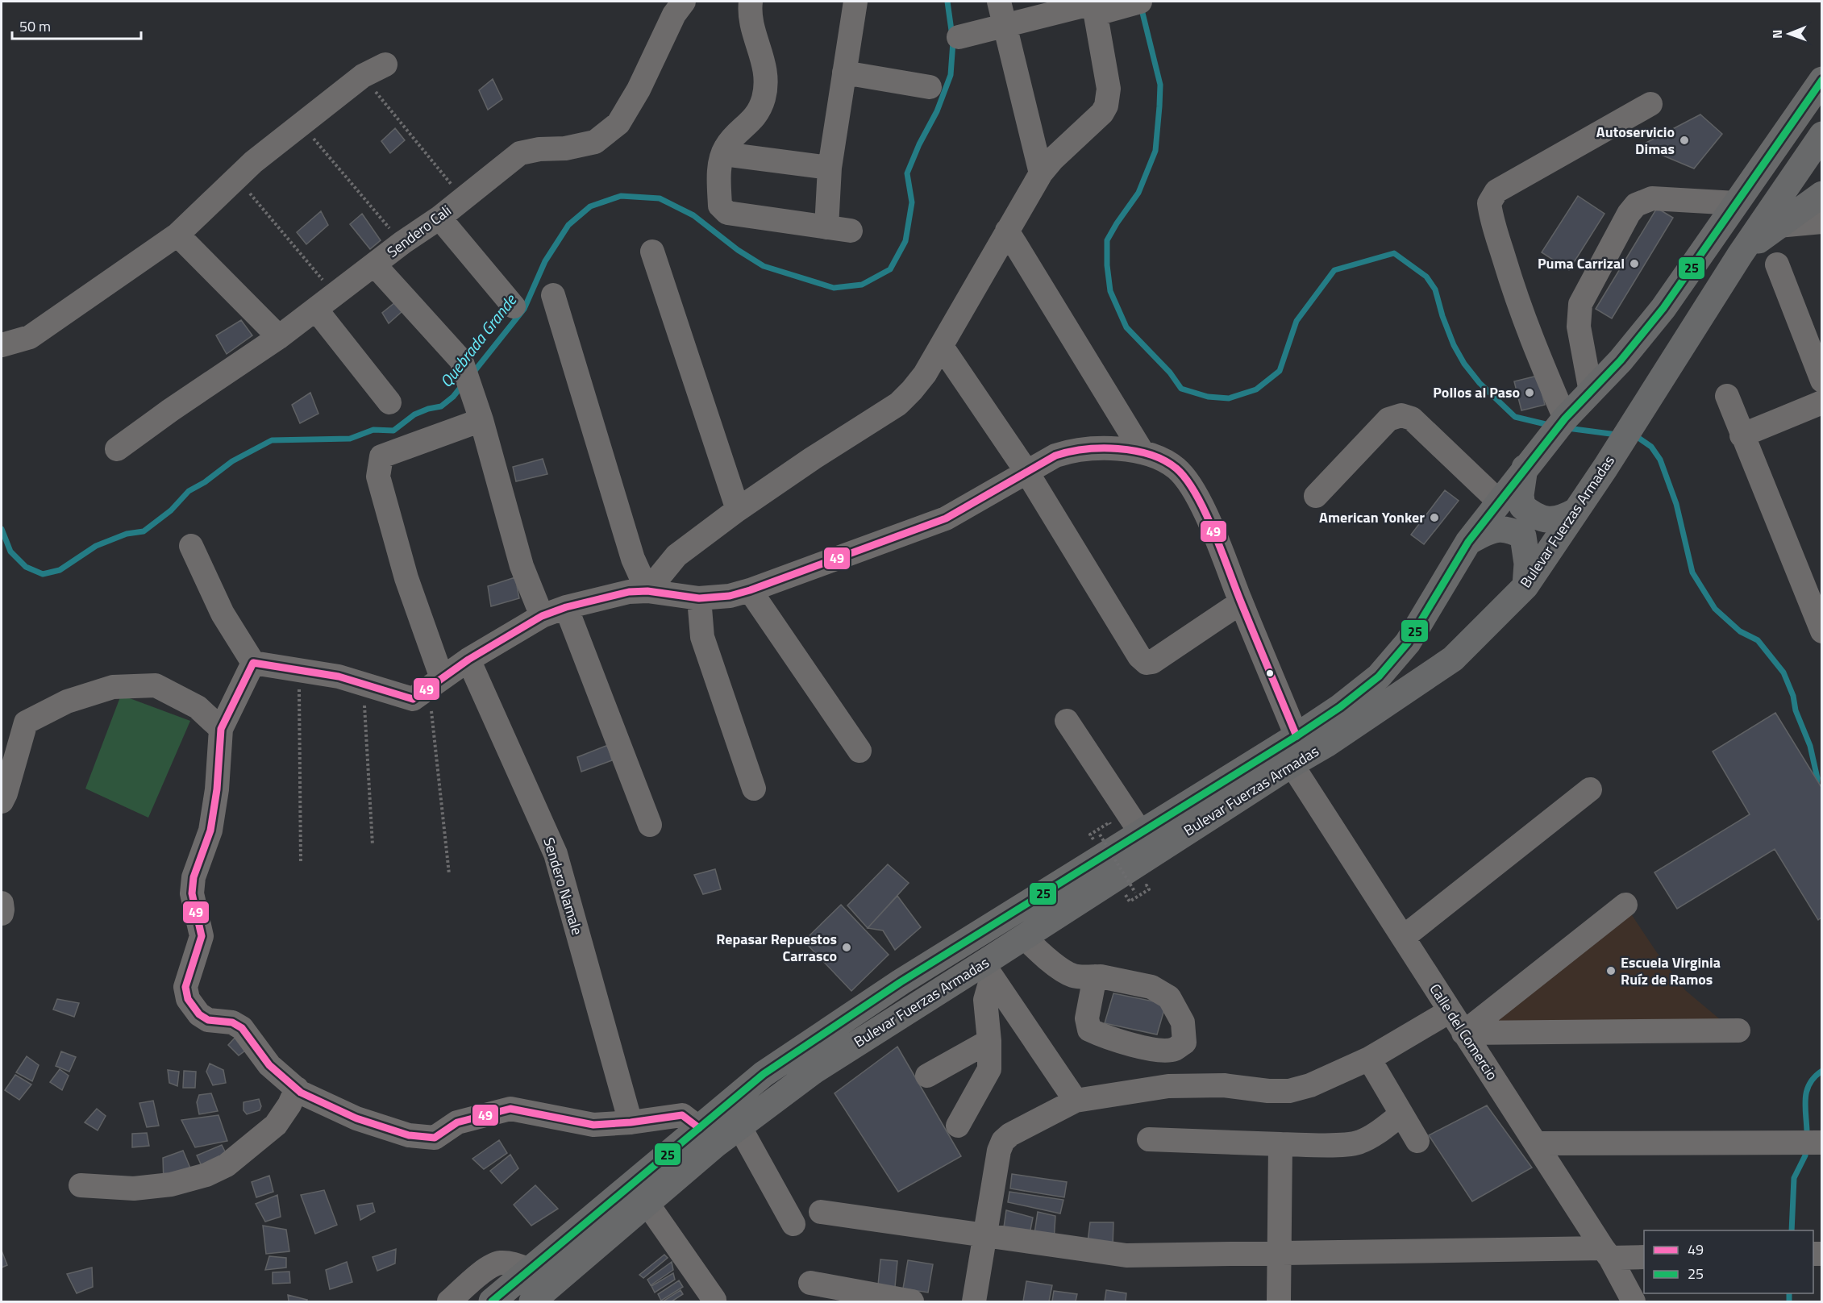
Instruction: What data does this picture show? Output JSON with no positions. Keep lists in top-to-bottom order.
{
  "streets": {
    "highway": ["Bulevar Fuerzas Armadas"],
    "street": ["Sendero Cali", "Sendero Namale", "Calle del Comercio"]
  },
  "crossings": [
    ["Bulevar Fuerzas Armadas", "Calle del Comercio"]
  ],
  "water": ["Quebrada Grande"],
  "places": [
    "Autoservicio Dimas",
    "Puma Carrizal",
    "Pollos al Paso",
    "American Yonker",
    "Repasar Repuestos Carrasco",
    "Escuela Virginia Ruíz de Ramos"
  ],
  "lines": ["transit line 25", "transit line 49"],
  "legend": ["49", "25"],
  "scale_bar": "50 m",
  "north": "left"
}
